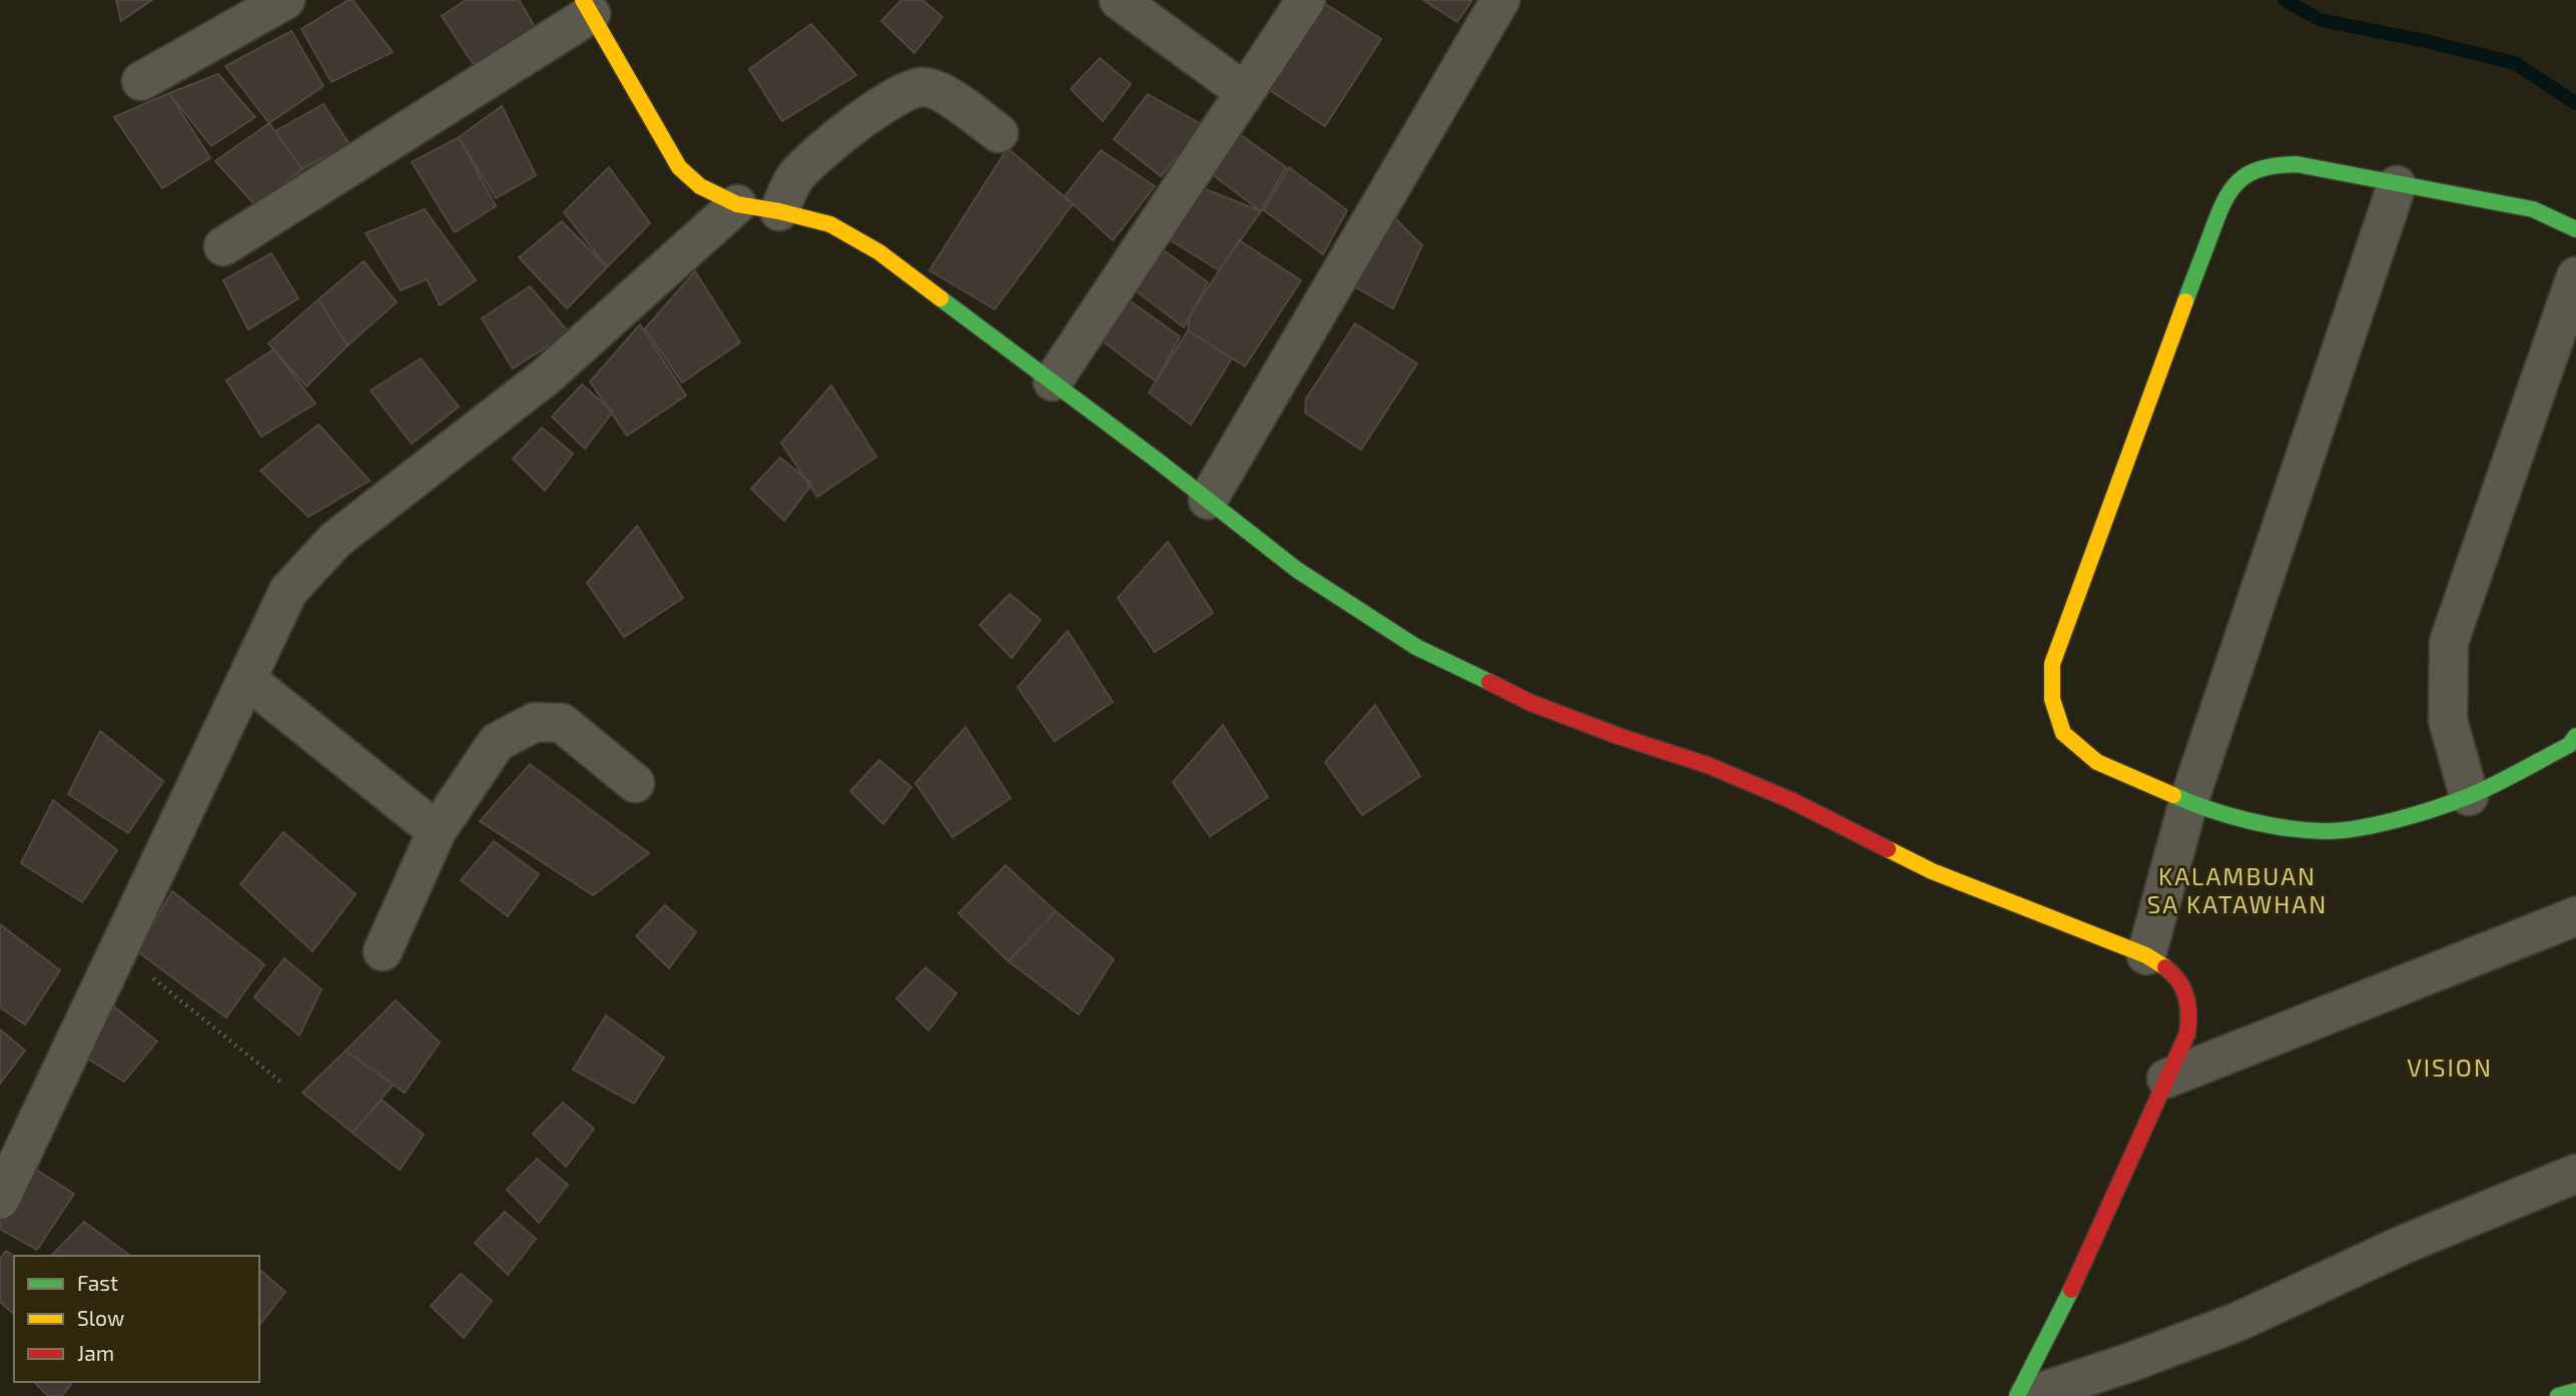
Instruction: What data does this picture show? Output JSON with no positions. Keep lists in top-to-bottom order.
{
  "districts": ["KALAMBUAN SA KATAWHAN", "VISION"],
  "legend": ["Fast", "Slow", "Jam"]
}
